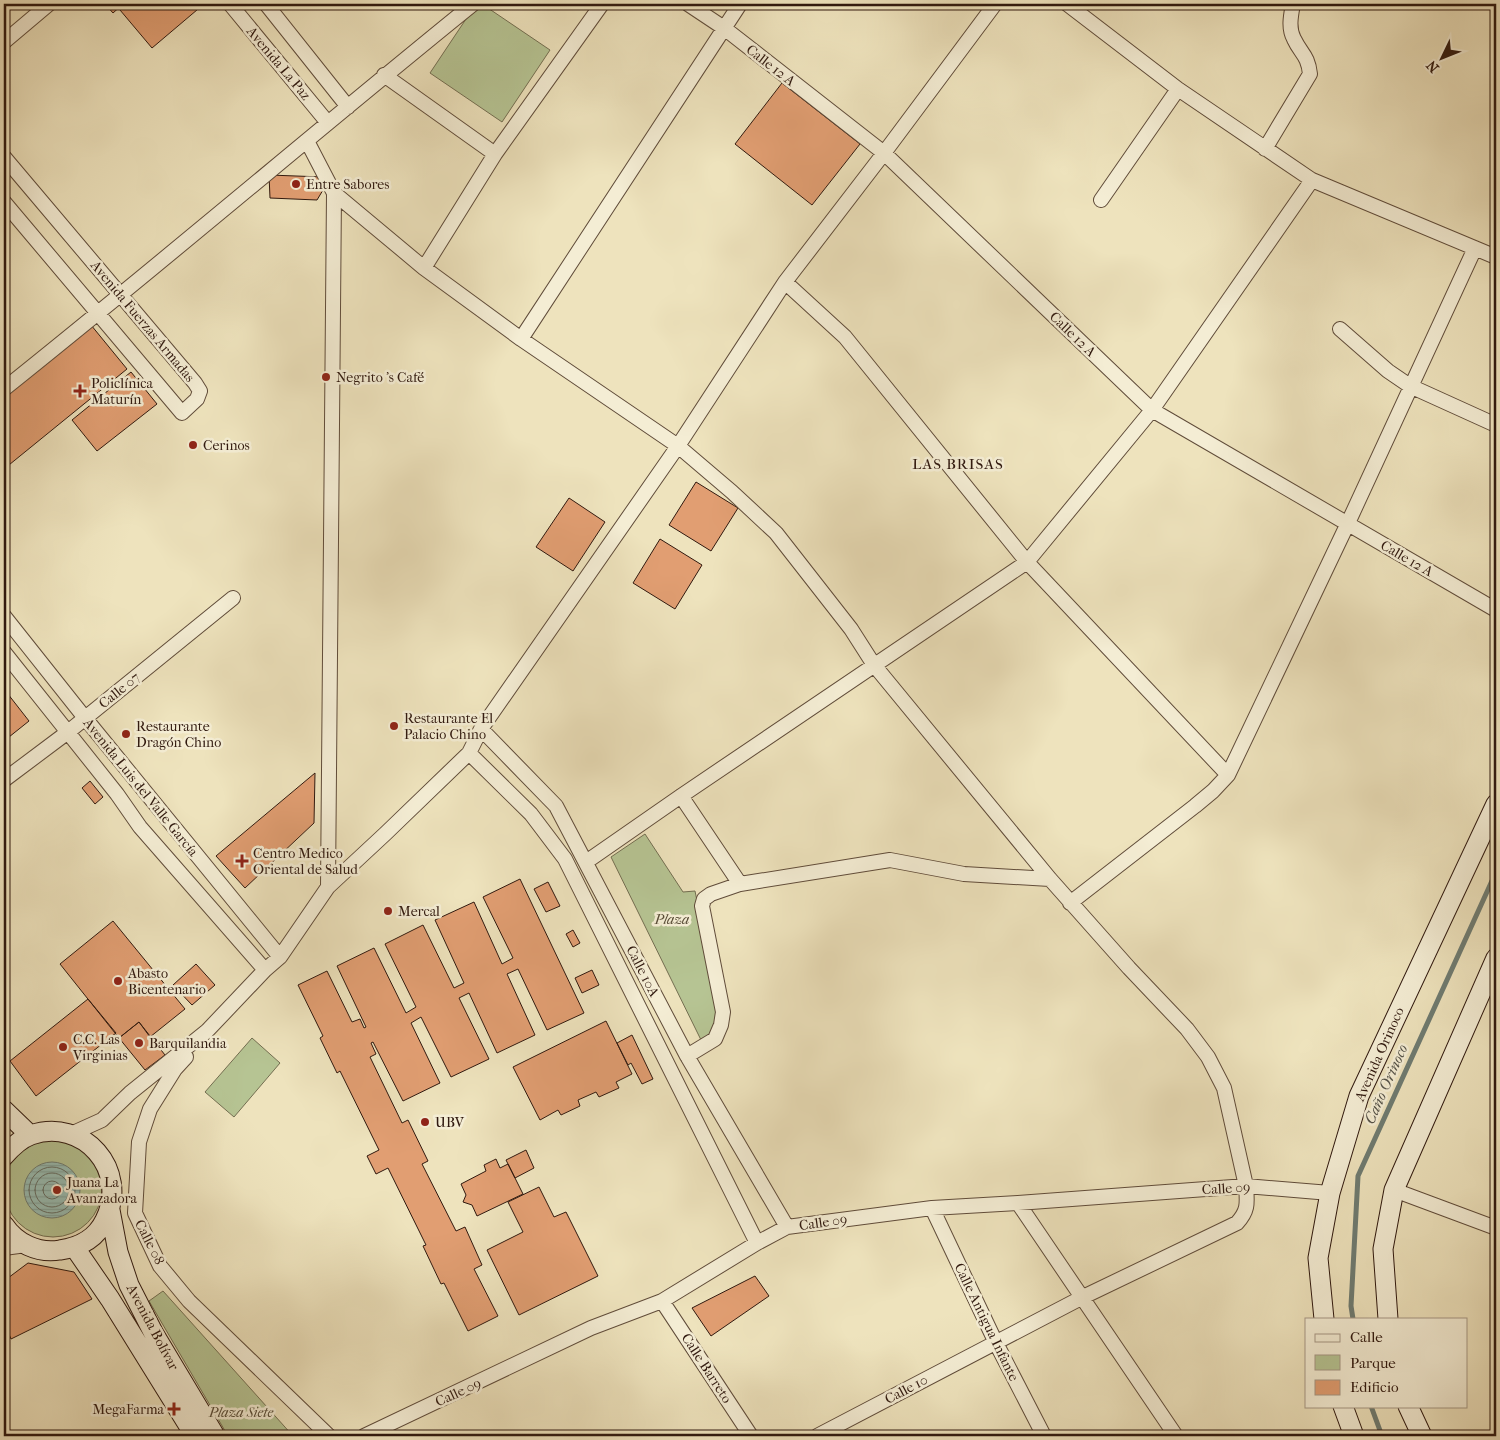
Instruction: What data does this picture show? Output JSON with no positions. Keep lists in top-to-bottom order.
{
  "streets": {
    "street": [
      "Avenida La Paz",
      "Calle 12 A",
      "Avenida Fuerzas Armadas",
      "Calle 07",
      "Avenida Luis del Valle García",
      "Calle 10A",
      "Avenida Orinoco",
      "Calle 09",
      "Calle 08",
      "Calle Antigua Infante",
      "Avenida Bolívar",
      "Calle Barreto",
      "Calle 10"
    ]
  },
  "crossings": [
    ["Calle 07", "Avenida Luis del Valle García"],
    ["Calle 10A", "Calle 09"],
    ["Avenida Orinoco", "Calle 09"],
    ["Calle 09", "Calle Antigua Infante"],
    ["Calle 09", "Calle Barreto"],
    ["Calle 09", "Calle 10"],
    ["Calle Antigua Infante", "Calle 10"]
  ],
  "districts": ["LAS BRISAS"],
  "water": ["Caño Orinoco"],
  "parks": ["Plaza", "Plaza Siete"],
  "places": {
    "other": [
      "Entre Sabores",
      "Negrito 's Café",
      "Cerinos",
      "Restaurante El Palacio Chino",
      "Restaurante Dragón Chino",
      "Mercal",
      "Abasto Bicentenario",
      "Barquilandia",
      "C.C. Las Virginias",
      "UBV",
      "Juana La Avanzadora"
    ],
    "health": ["Policlínica Maturín", "Centro Medico Oriental de Salud", "MegaFarma"]
  },
  "legend": ["Calle", "Parque", "Edificio"],
  "north": "bottom left"
}
